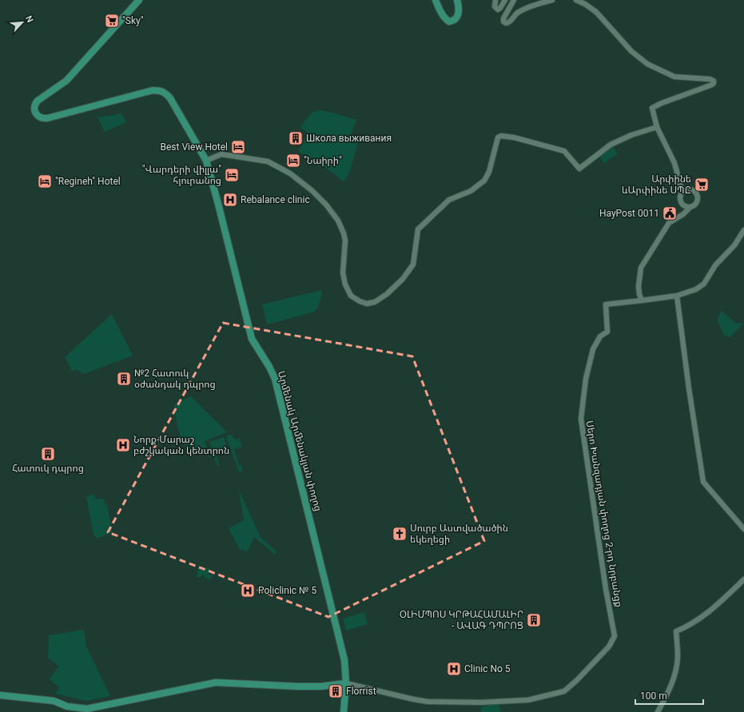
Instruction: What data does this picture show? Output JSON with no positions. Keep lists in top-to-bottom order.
{
  "streets": {
    "main road": ["Արմենակ Արմենակյան փողոց"],
    "street": ["Սերո Խանզադյան փողոց 2-րդ նրբանցք"]
  },
  "crossings": [
    ["Արմենակ Արմենակյան փողոց", "Սերո Խանզադյան փողոց 2-րդ նրբանցք"]
  ],
  "places": {
    "supermarket": ["\"Sky\"", "Արփինե ևԱրփինե ՍՊԸ"],
    "building": [
      "Школа выживания",
      "№2 Հատուկ օժանդակ դպրոց",
      "Հատուկ դպրոց",
      "ՕԼԻՄՊՈՍ ԿՐԹԱՀԱՄԱԼԻՐ - ԱՎԱԳ ԴՊՐՈՑ",
      "Florrist"
    ],
    "hotel": [
      "Best View Hotel",
      "\"Նաիրի\"",
      "\"Վարդերի վիլլա\" հյուրանոց",
      "\"Regineh\" Hotel"
    ],
    "hospital": [
      "Rebalance clinic",
      "Նորք-Մարաշ բժշկական կենտրոն",
      "Policlinic № 5",
      "Clinic No 5"
    ],
    "public building": ["HayPost 0011"],
    "church": ["Սուրբ Աստվածածին եկեղեցի"]
  },
  "scale_bar": "100 m",
  "north": "top right"
}
